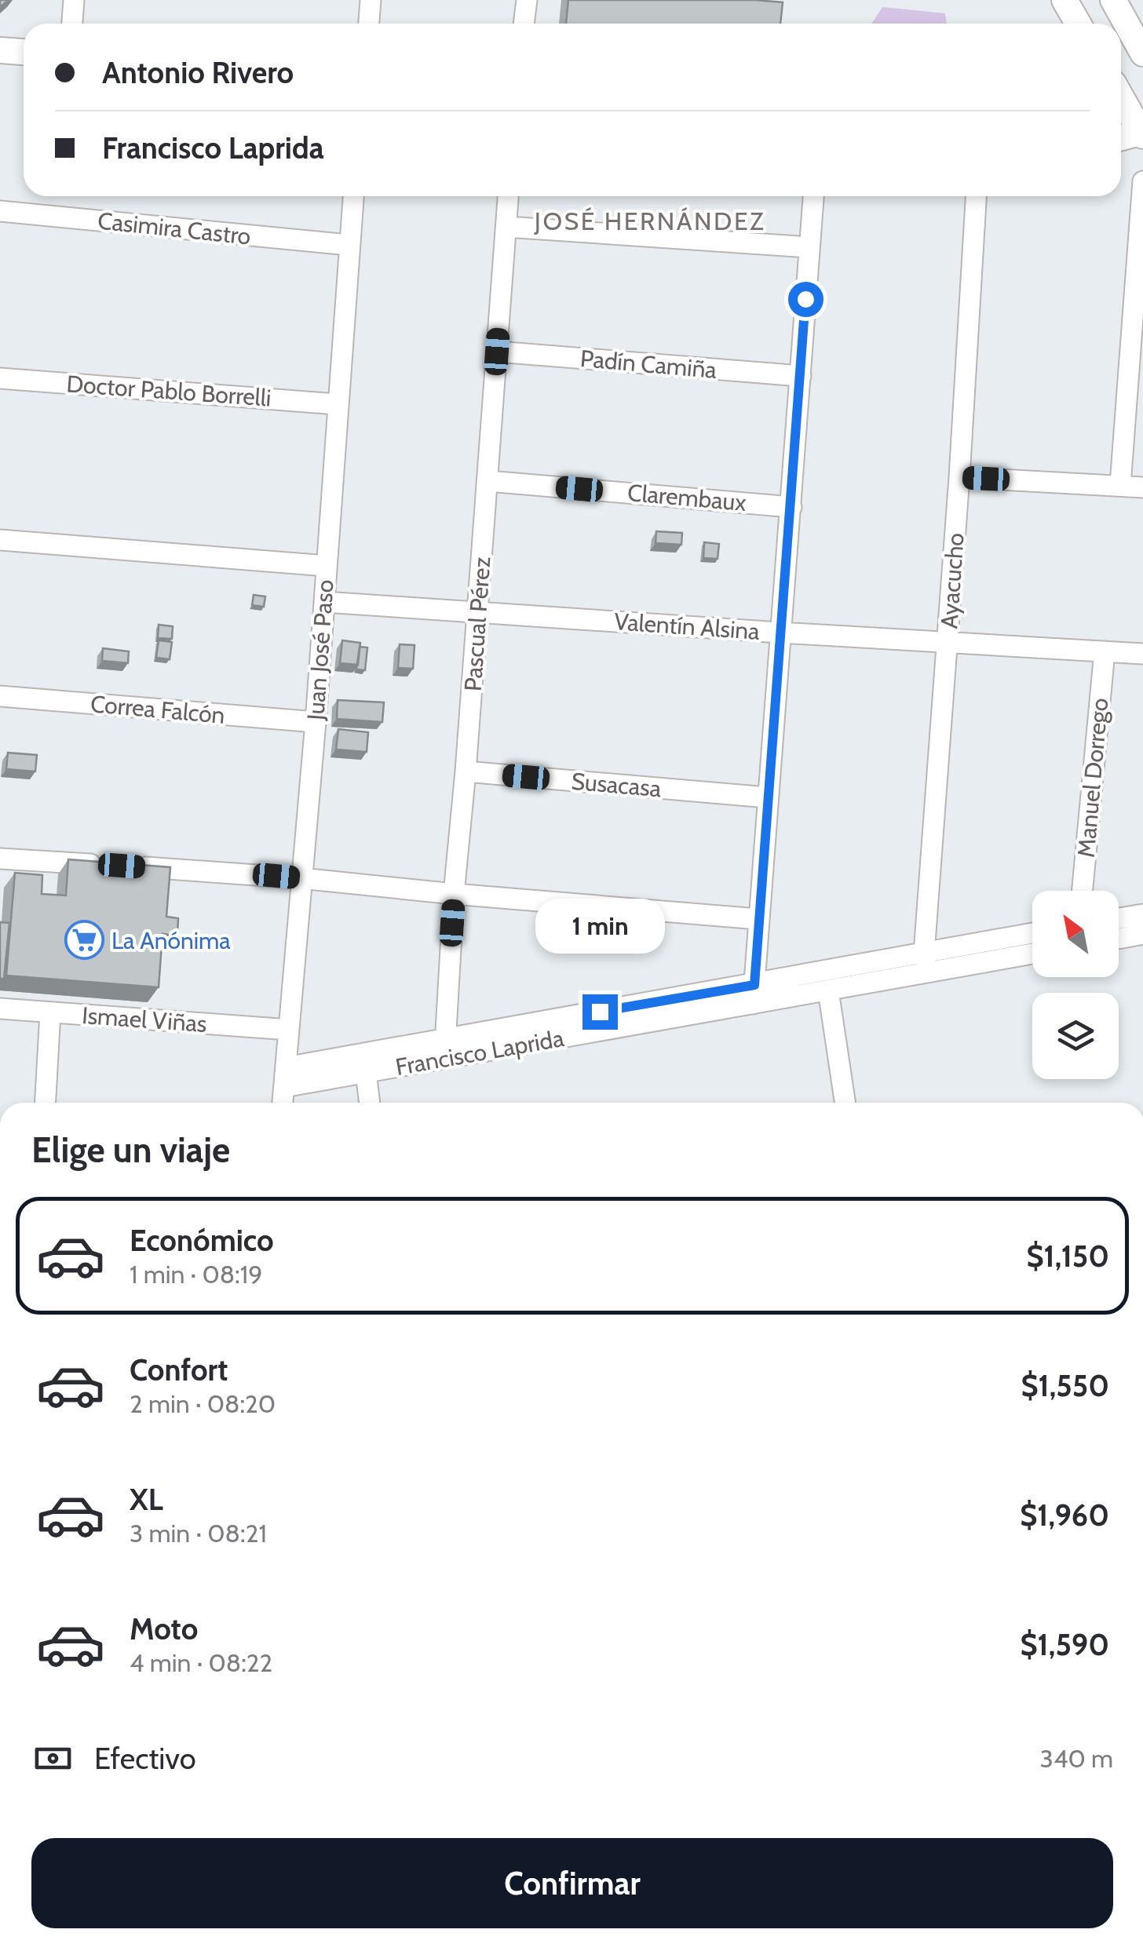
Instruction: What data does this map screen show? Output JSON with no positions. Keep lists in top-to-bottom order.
{
  "streets": {
    "street": [
      "Casimira Castro",
      "Padín Camiña",
      "Doctor Pablo Borrelli",
      "Clarembaux",
      "Ayacucho",
      "Pascual Pérez",
      "Valentín Alsina",
      "Juan José Paso",
      "Correa Falcón",
      "Manuel Dorrego",
      "Susacasa",
      "Ismael Viñas",
      "Francisco Laprida"
    ]
  },
  "crossings": [
    ["Casimira Castro", "Juan José Paso"],
    ["Padín Camiña", "Pascual Pérez"],
    ["Doctor Pablo Borrelli", "Juan José Paso"],
    ["Clarembaux", "Pascual Pérez"],
    ["Ayacucho", "Valentín Alsina"],
    ["Ayacucho", "Francisco Laprida"],
    ["Pascual Pérez", "Valentín Alsina"],
    ["Pascual Pérez", "Susacasa"],
    ["Pascual Pérez", "Francisco Laprida"],
    ["Valentín Alsina", "Juan José Paso"],
    ["Valentín Alsina", "Manuel Dorrego"],
    ["Juan José Paso", "Correa Falcón"],
    ["Juan José Paso", "Ismael Viñas"],
    ["Juan José Paso", "Francisco Laprida"]
  ],
  "districts": ["JOSÉ HERNÁNDEZ"],
  "places": {
    "supermarket": ["La Anónima"]
  },
  "north": "top left",
  "page": {
    "banner": ["Antonio Rivero", "Francisco Laprida"],
    "bubble": "1 min",
    "heading": "Elige un viaje",
    "list": [
      {
        "name": "Económico",
        "note": "1 min · 08:19",
        "value": "$1,150"
      },
      {
        "name": "Confort",
        "note": "2 min · 08:20",
        "value": "$1,550"
      },
      {
        "name": "XL",
        "note": "3 min · 08:21",
        "value": "$1,960"
      },
      {
        "name": "Moto",
        "note": "4 min · 08:22",
        "value": "$1,590"
      }
    ],
    "pay": ["Efectivo", "340 m"],
    "buttons": "Confirmar"
  }
}
